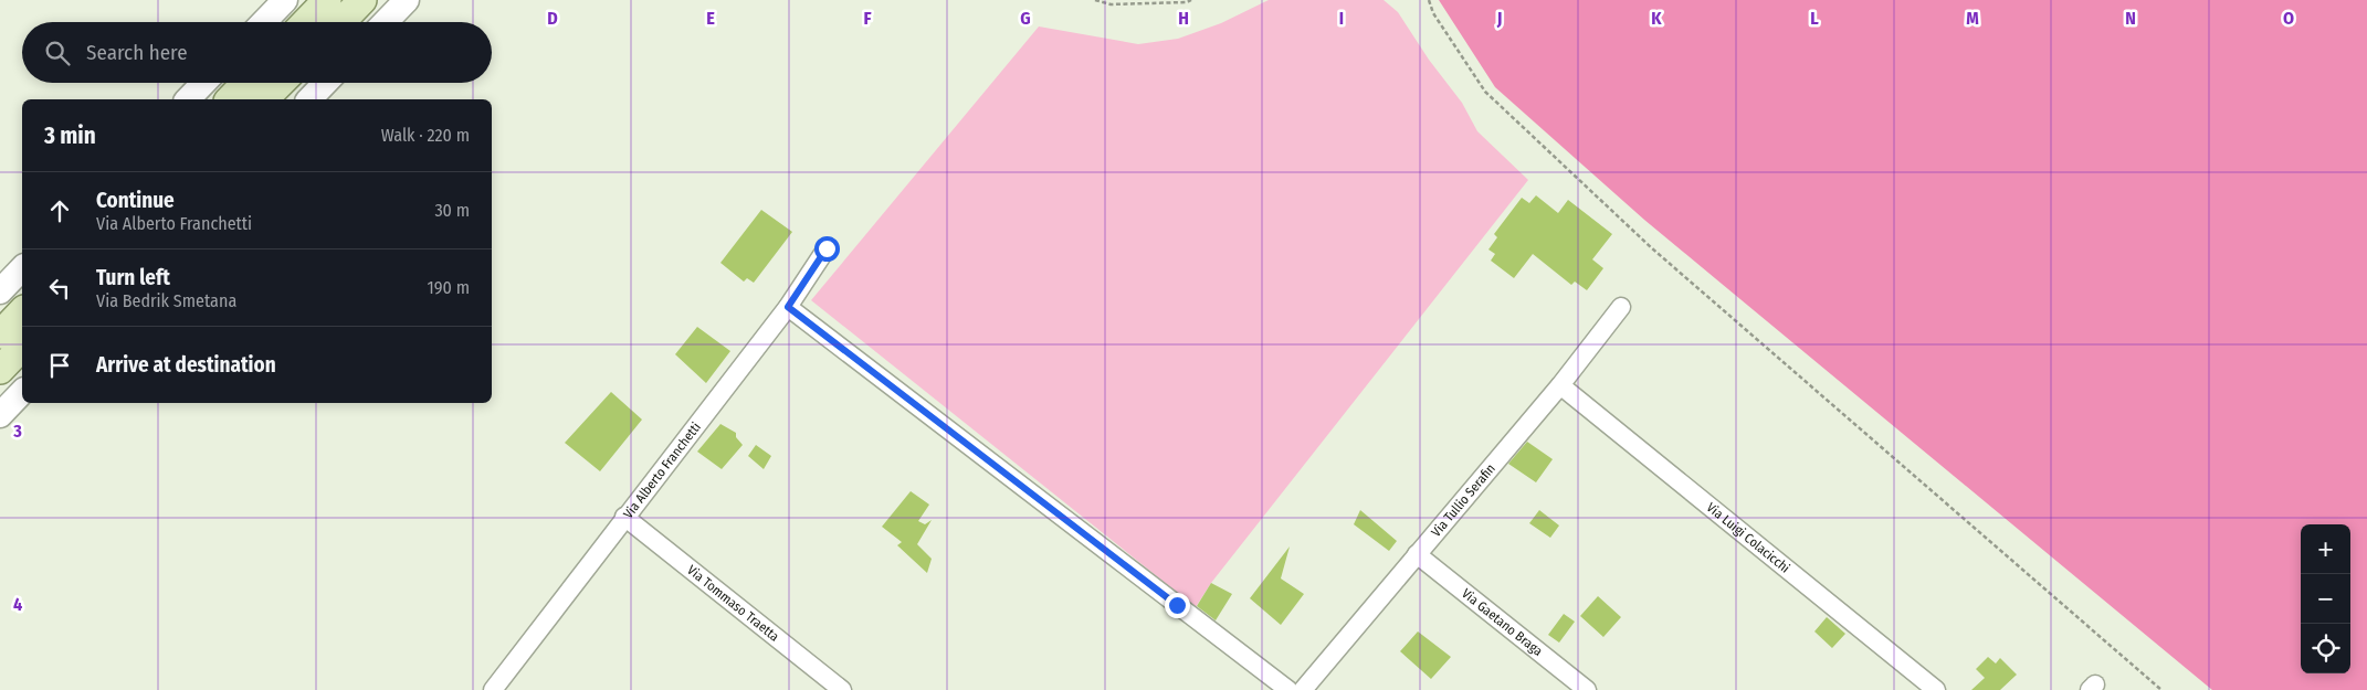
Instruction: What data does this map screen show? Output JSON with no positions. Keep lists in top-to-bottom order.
{
  "streets": {
    "street": [
      "Via Alberto Franchetti",
      "Via Tullio Serafin",
      "Via Luigi Colacicchi",
      "Via Tommaso Traetta",
      "Via Gaetano Braga"
    ]
  },
  "crossings": [
    ["Via Alberto Franchetti", "Via Tommaso Traetta"],
    ["Via Tullio Serafin", "Via Luigi Colacicchi"],
    ["Via Tullio Serafin", "Via Gaetano Braga"]
  ],
  "page": {
    "search": "Search here",
    "heading": ["3 min", "Walk · 220 m"],
    "list": [
      ["Continue", "Via Alberto Franchetti", "30 m"],
      ["Turn left", "Via Bedrik Smetana", "190 m"],
      "Arrive at destination"
    ],
    "map_buttons": ["+", "−"]
  },
  "grid": {
    "columns": [
      "D",
      "E",
      "F",
      "G",
      "H",
      "I",
      "J",
      "K",
      "L",
      "M",
      "N",
      "O"
    ],
    "rows": ["3", "4"]
  }
}
